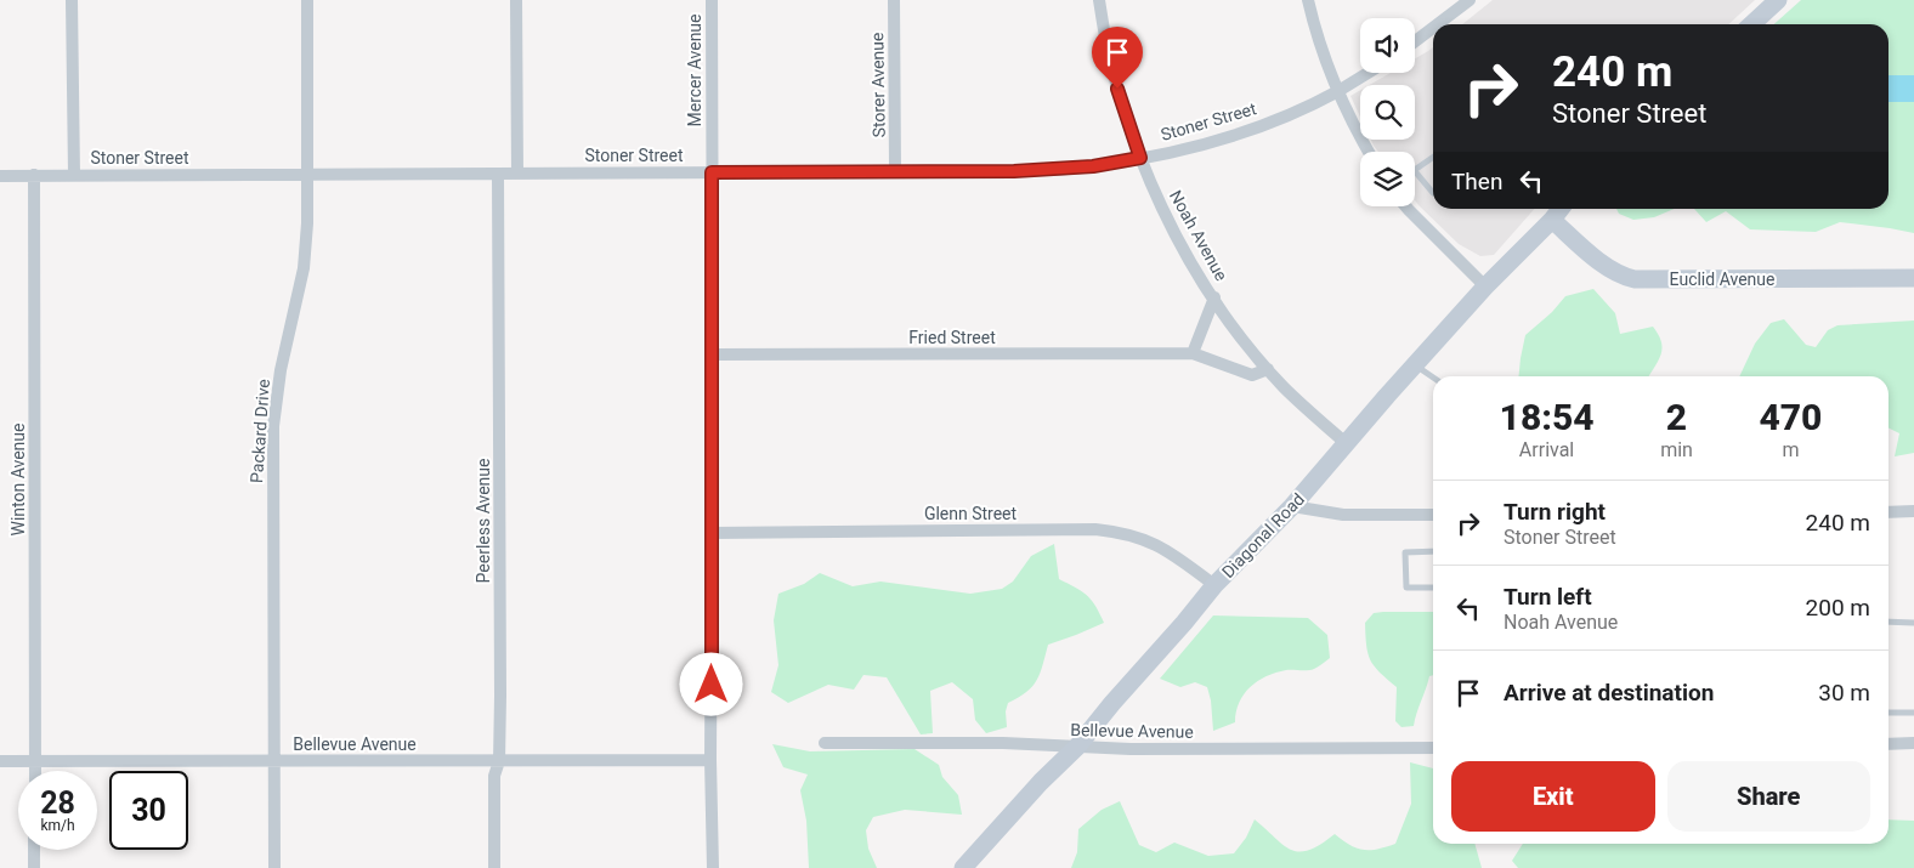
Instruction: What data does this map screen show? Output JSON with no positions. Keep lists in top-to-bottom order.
{
  "streets": {
    "street": [
      "Mercer Avenue",
      "Storer Avenue",
      "Stoner Street",
      "Noah Avenue",
      "Euclid Avenue",
      "Fried Street",
      "Packard Drive",
      "Winton Avenue",
      "Glenn Street",
      "Peerless Avenue",
      "Diagonal Road",
      "Bellevue Avenue"
    ]
  },
  "crossings": [
    ["Mercer Avenue", "Stoner Street"],
    ["Mercer Avenue", "Fried Street"],
    ["Mercer Avenue", "Glenn Street"],
    ["Mercer Avenue", "Bellevue Avenue"],
    ["Storer Avenue", "Stoner Street"],
    ["Stoner Street", "Noah Avenue"],
    ["Stoner Street", "Packard Drive"],
    ["Stoner Street", "Winton Avenue"],
    ["Stoner Street", "Peerless Avenue"],
    ["Noah Avenue", "Fried Street"],
    ["Noah Avenue", "Diagonal Road"],
    ["Euclid Avenue", "Diagonal Road"],
    ["Packard Drive", "Bellevue Avenue"],
    ["Winton Avenue", "Bellevue Avenue"],
    ["Glenn Street", "Diagonal Road"],
    ["Peerless Avenue", "Bellevue Avenue"],
    ["Diagonal Road", "Bellevue Avenue"]
  ],
  "page": {
    "turn": ["240 m", "Stoner Street"],
    "then": "Then",
    "eta": [
      "18:54",
      "Arrival",
      "2",
      "min",
      "470",
      "m"
    ],
    "list": [
      {
        "name": "Turn right",
        "note": "Stoner Street",
        "value": "240 m"
      },
      {
        "name": "Turn left",
        "note": "Noah Avenue",
        "value": "200 m"
      },
      {
        "name": "Arrive at destination",
        "value": "30 m"
      }
    ],
    "buttons": ["Exit", "Share"],
    "speed": "28 km/h",
    "limit": "30"
  }
}
